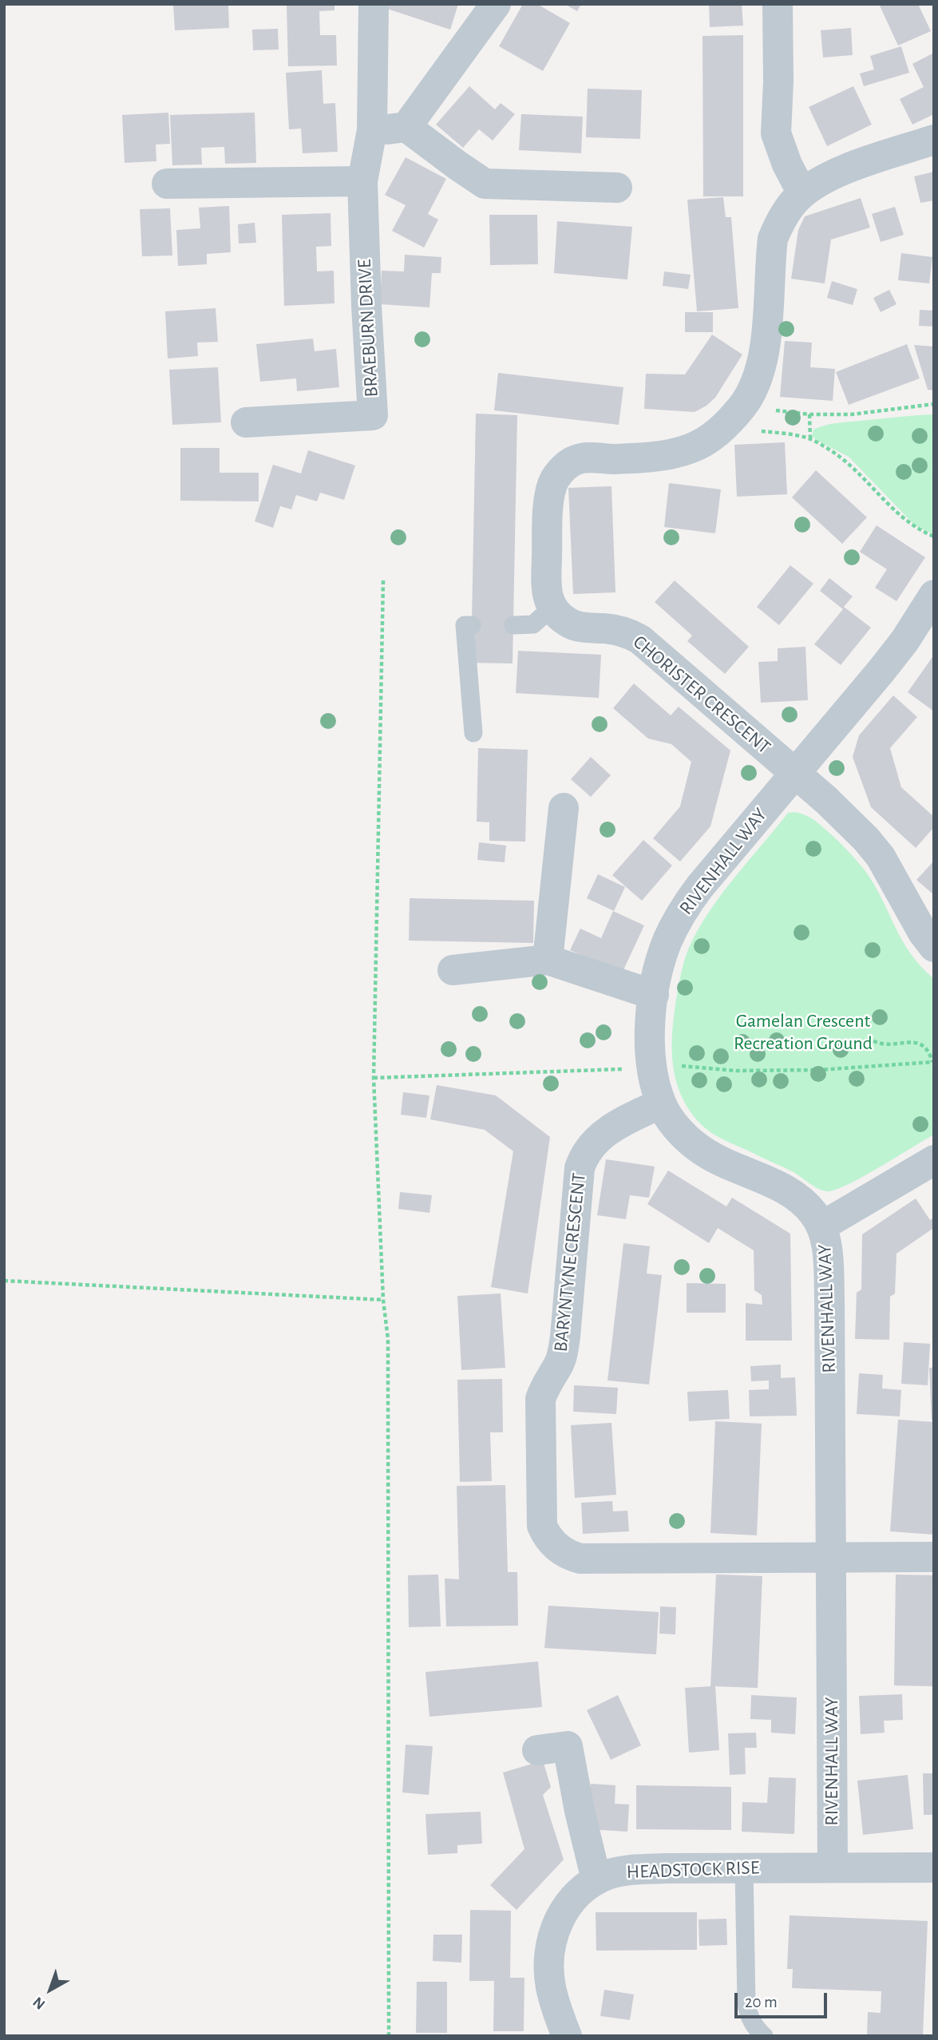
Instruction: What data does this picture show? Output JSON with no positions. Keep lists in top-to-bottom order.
{
  "streets": {
    "street": [
      "BRAEBURN DRIVE",
      "CHORISTER CRESCENT",
      "RIVENHALL WAY",
      "BARYNTYNE CRESCENT",
      "HEADSTOCK RISE"
    ]
  },
  "crossings": [
    ["CHORISTER CRESCENT", "RIVENHALL WAY"],
    ["RIVENHALL WAY", "BARYNTYNE CRESCENT"],
    ["RIVENHALL WAY", "HEADSTOCK RISE"]
  ],
  "parks": ["Gamelan Crescent Recreation Ground"],
  "scale_bar": "20 m",
  "north": "bottom left"
}
